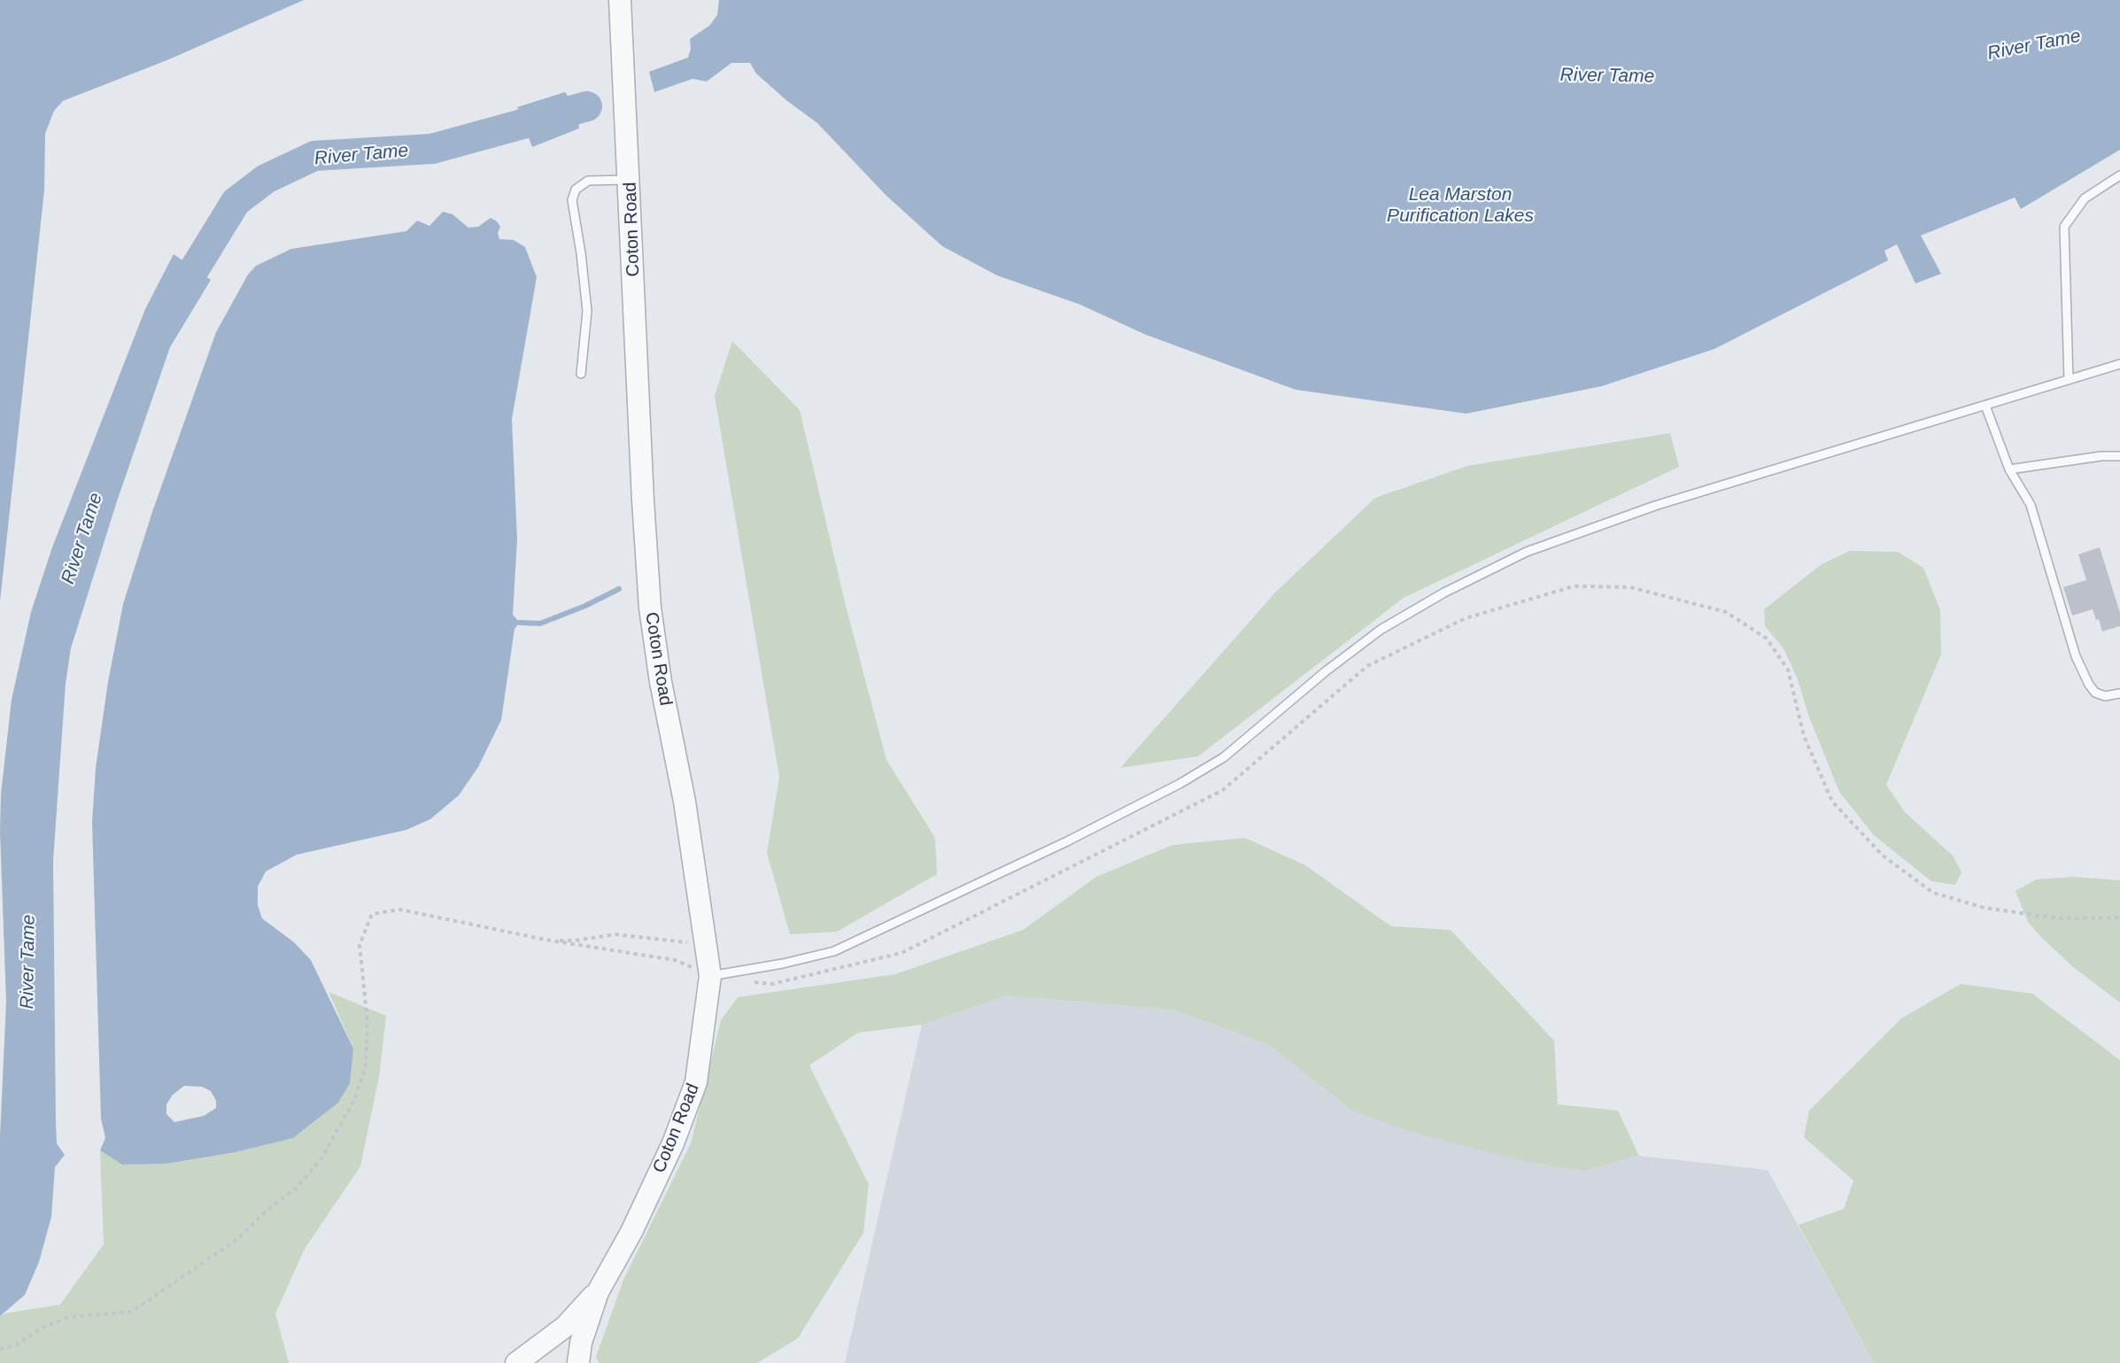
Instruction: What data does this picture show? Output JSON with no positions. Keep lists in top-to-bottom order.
{
  "streets": {
    "street": ["Coton Road"]
  },
  "water": ["River Tame", "Lea Marston Purification Lakes"]
}
